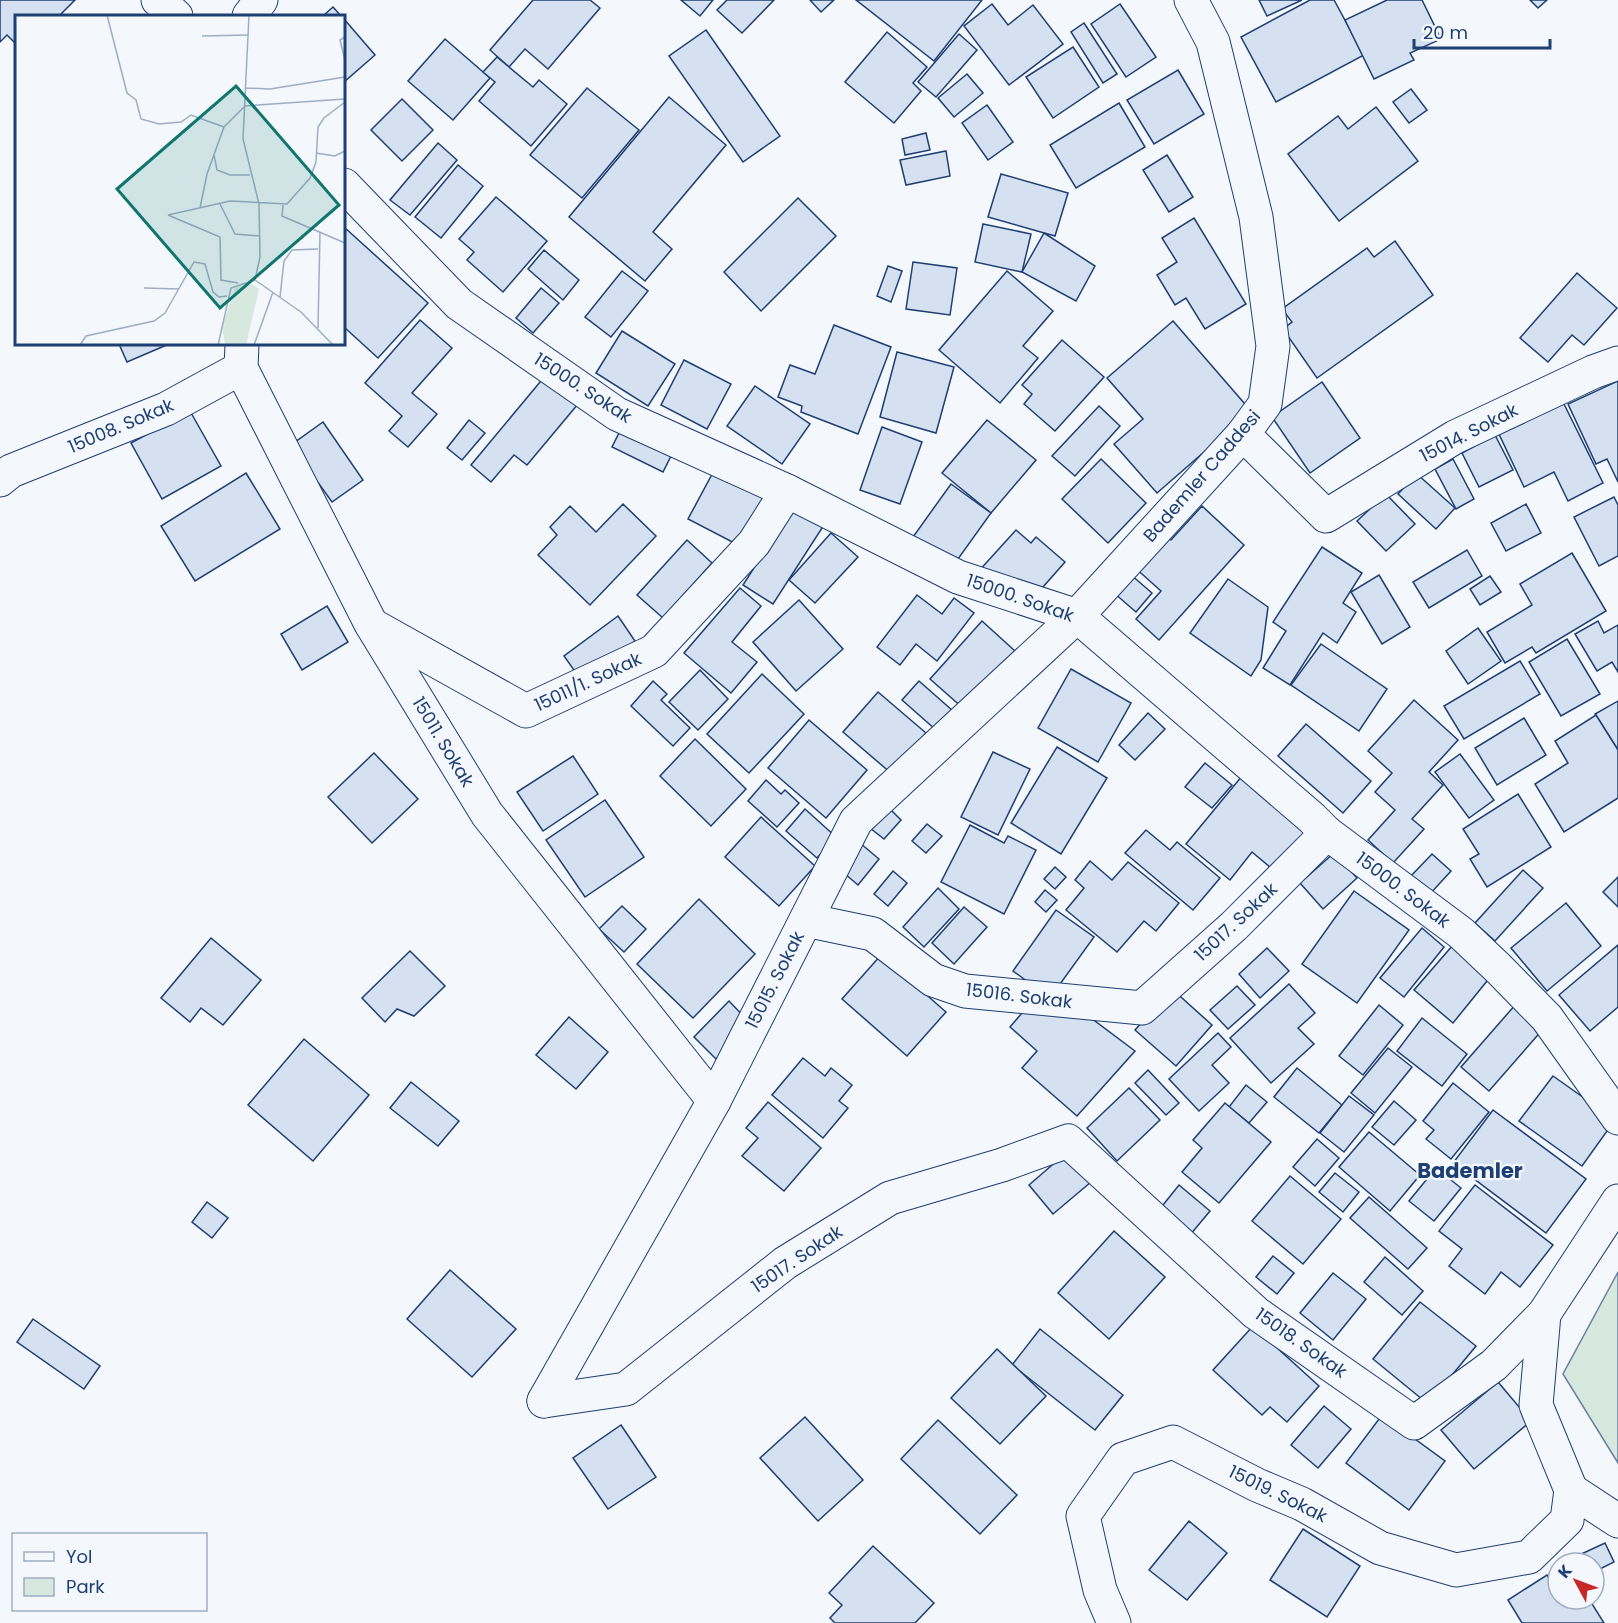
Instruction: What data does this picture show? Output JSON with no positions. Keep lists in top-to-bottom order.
{
  "streets": {
    "street": [
      "15000. Sokak",
      "15008. Sokak",
      "15014. Sokak",
      "Bademler Caddesi",
      "15011/1. Sokak",
      "15011. Sokak",
      "15017. Sokak",
      "15015. Sokak",
      "15016. Sokak",
      "15018. Sokak",
      "15019. Sokak"
    ]
  },
  "crossings": [
    ["15000. Sokak", "Bademler Caddesi"],
    ["15000. Sokak", "15011/1. Sokak"],
    ["15000. Sokak", "15017. Sokak"],
    ["15000. Sokak", "15015. Sokak"],
    ["15008. Sokak", "15011. Sokak"],
    ["15014. Sokak", "Bademler Caddesi"],
    ["Bademler Caddesi", "15015. Sokak"],
    ["15011/1. Sokak", "15011. Sokak"],
    ["15011. Sokak", "15015. Sokak"],
    ["15017. Sokak", "15015. Sokak"],
    ["15017. Sokak", "15016. Sokak"],
    ["15017. Sokak", "15018. Sokak"],
    ["15015. Sokak", "15016. Sokak"]
  ],
  "districts": ["Bademler"],
  "legend": ["Yol", "Park"],
  "scale_bar": "20 m",
  "north": "top left"
}
